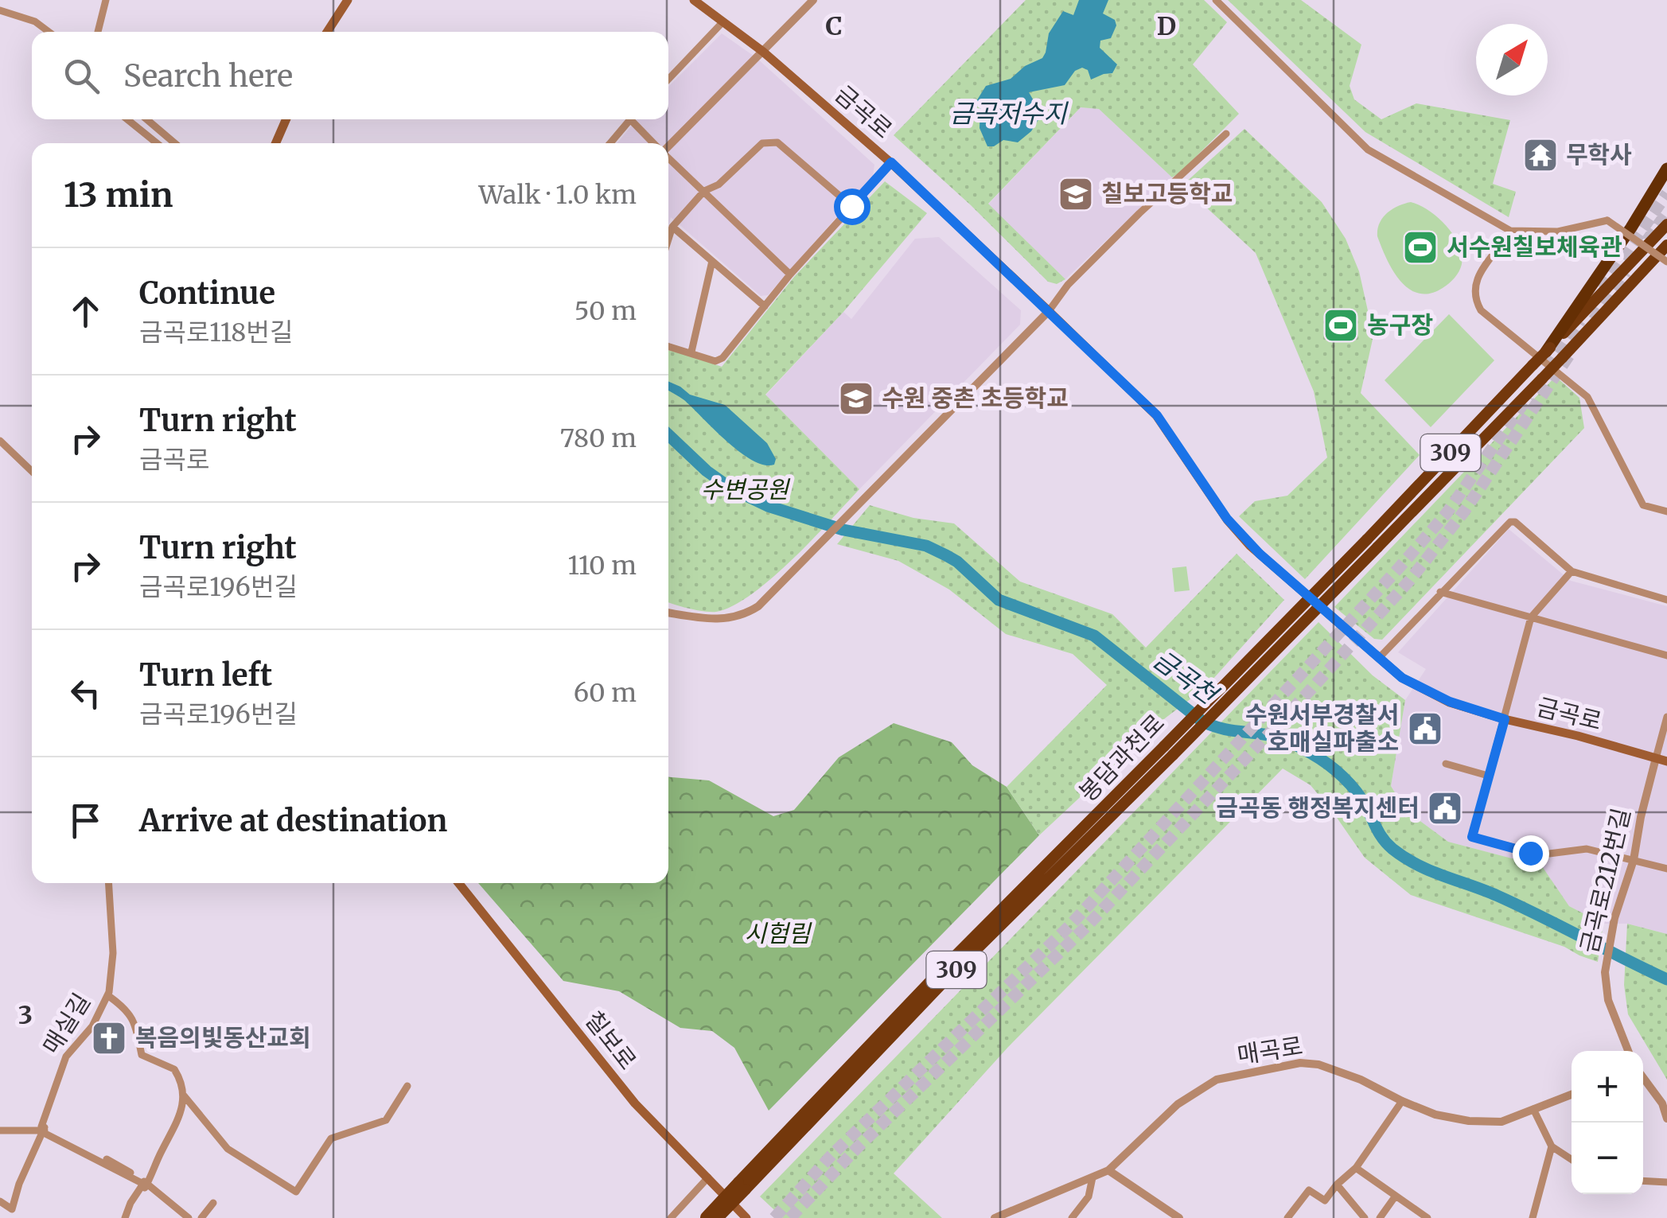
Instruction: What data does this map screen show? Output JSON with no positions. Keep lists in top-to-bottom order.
{
  "streets": {
    "highway": ["309", "봉담과천로"],
    "main road": ["금곡로", "칠보로"],
    "street": ["금곡로212번길", "매실길", "매곡로"]
  },
  "crossings": [
    ["금곡로", "금곡로212번길"]
  ],
  "water": ["금곡저수지", "금곡천"],
  "parks": ["수변공원", "시험림"],
  "places": {
    "temple": ["무학사"],
    "school or university": ["칠보고등학교", "수원 중촌 초등학교"],
    "sports": ["서수원칠보체육관", "농구장"],
    "public building": ["수원서부경찰서 호매실파출소", "금곡동 행정복지센터"],
    "church": ["복음의빛동산교회"]
  },
  "north": "top right",
  "page": {
    "search": "Search here",
    "heading": ["13 min", "Walk · 1.0 km"],
    "list": [
      ["Continue", "금곡로118번길", "50 m"],
      ["Turn right", "금곡로", "780 m"],
      ["Turn right", "금곡로196번길", "110 m"],
      ["Turn left", "금곡로196번길", "60 m"],
      "Arrive at destination"
    ],
    "map_buttons": ["+", "−"]
  },
  "grid": {
    "columns": ["C", "D"],
    "rows": ["3"]
  }
}
